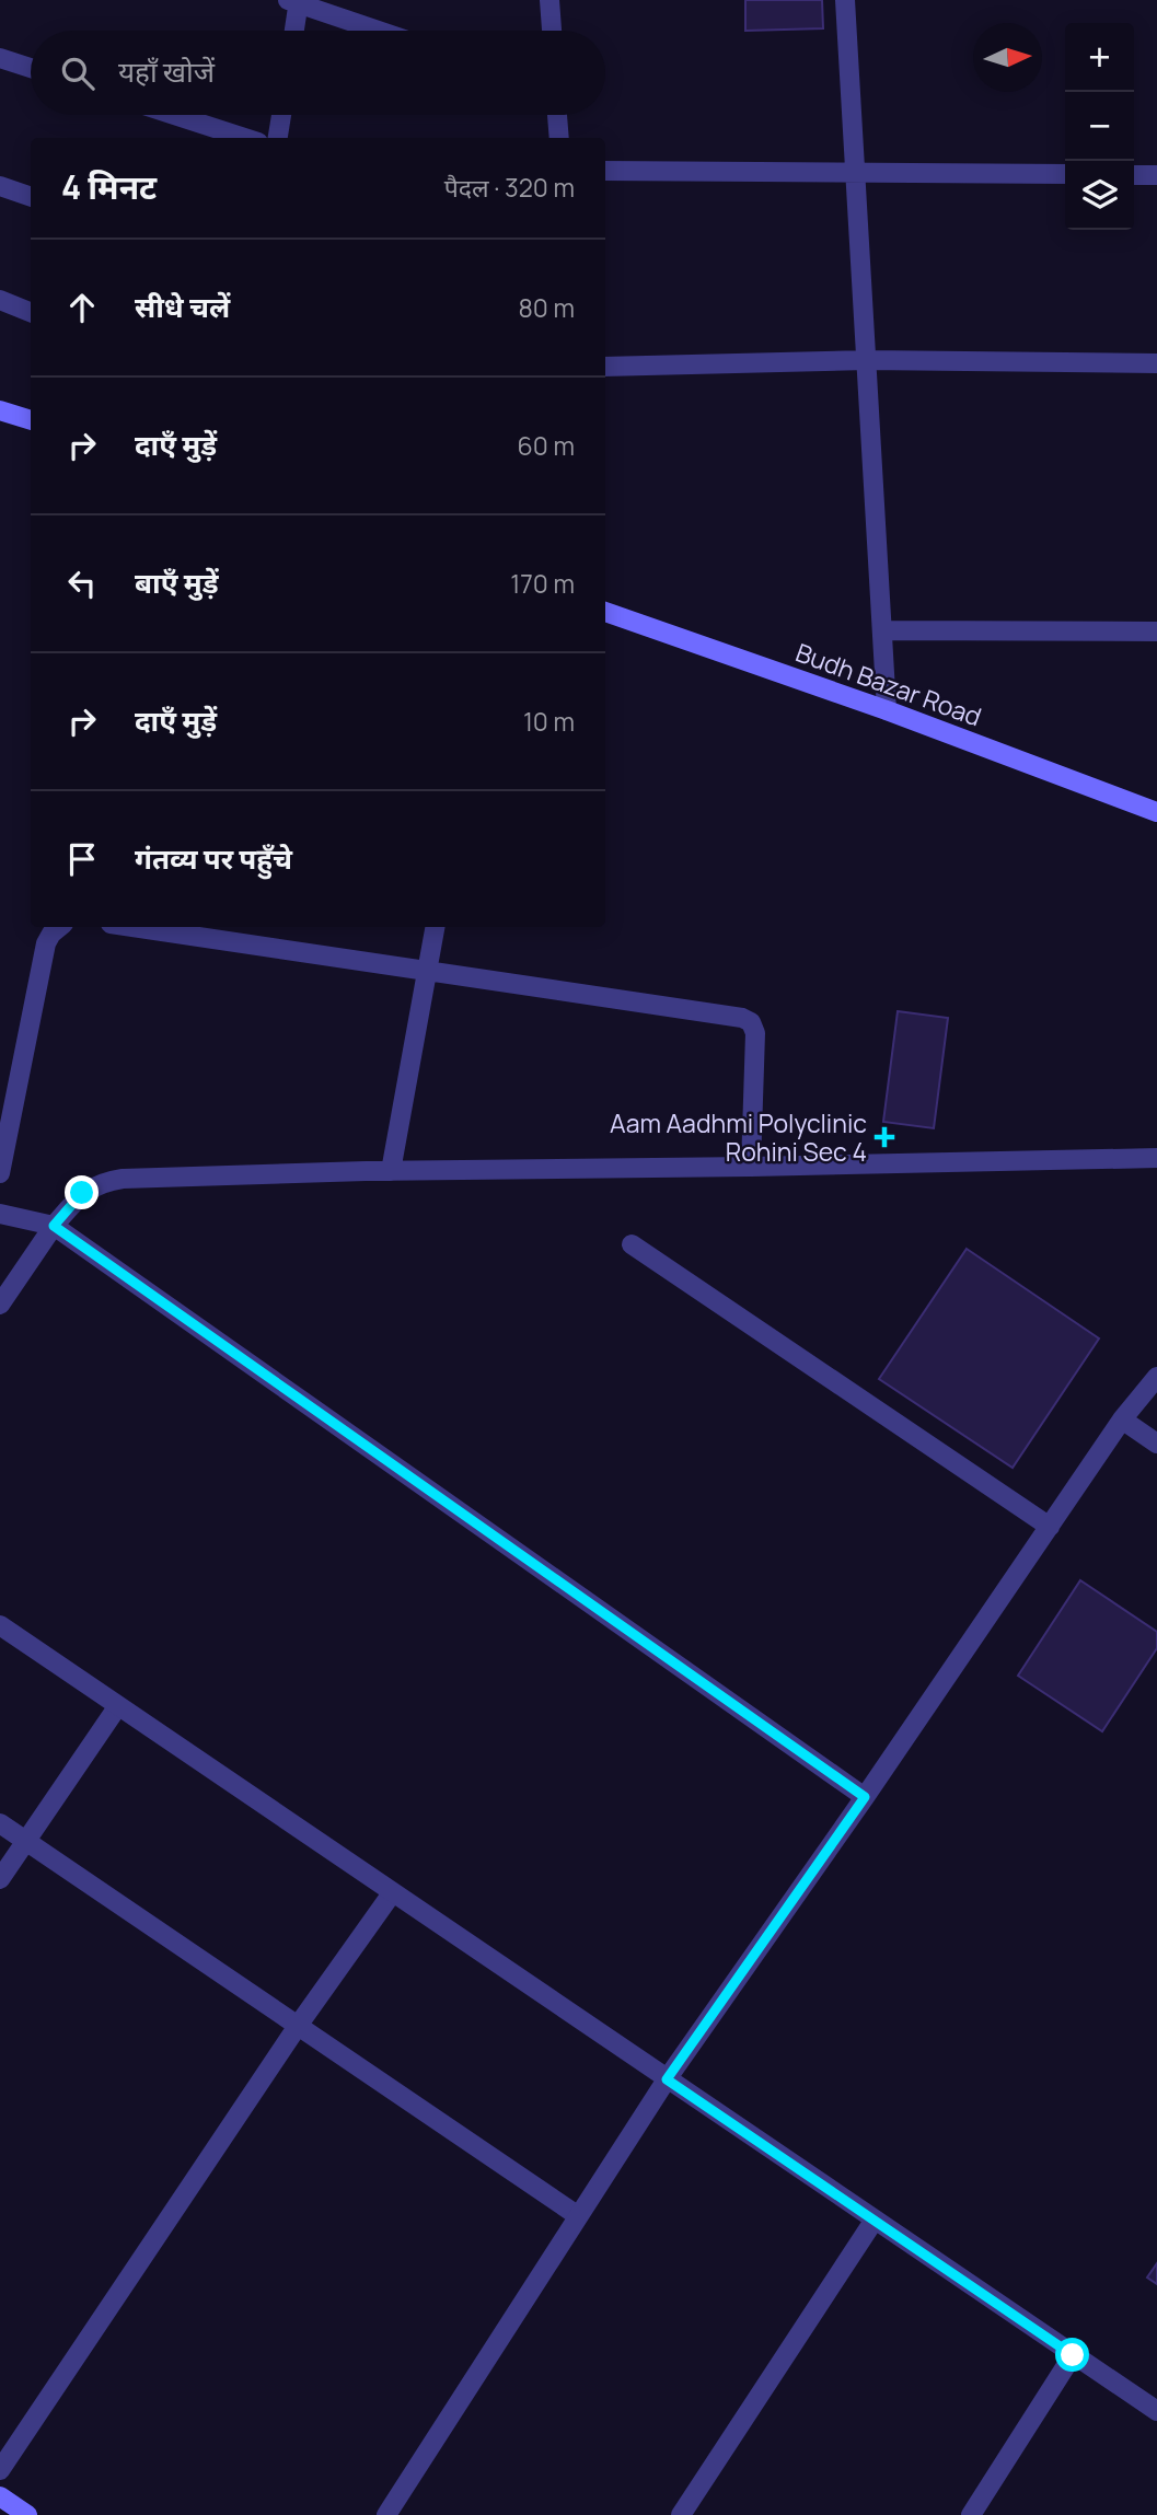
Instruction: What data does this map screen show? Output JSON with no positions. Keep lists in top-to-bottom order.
{
  "streets": {
    "street": ["Budh Bazar Road"]
  },
  "places": {
    "health": ["Aam Aadhmi Polyclinic Rohini Sec 4"]
  },
  "north": "right",
  "page": {
    "map_buttons": ["+", "−"],
    "search": "यहाँ खोजें",
    "heading": ["4 मिनट", "पैदल · 320 m"],
    "list": [
      ["सीधे चलें", "80 m"],
      ["दाएँ मुड़ें", "60 m"],
      ["बाएँ मुड़ें", "170 m"],
      ["दाएँ मुड़ें", "10 m"],
      "गंतव्य पर पहुँचे"
    ]
  }
}
